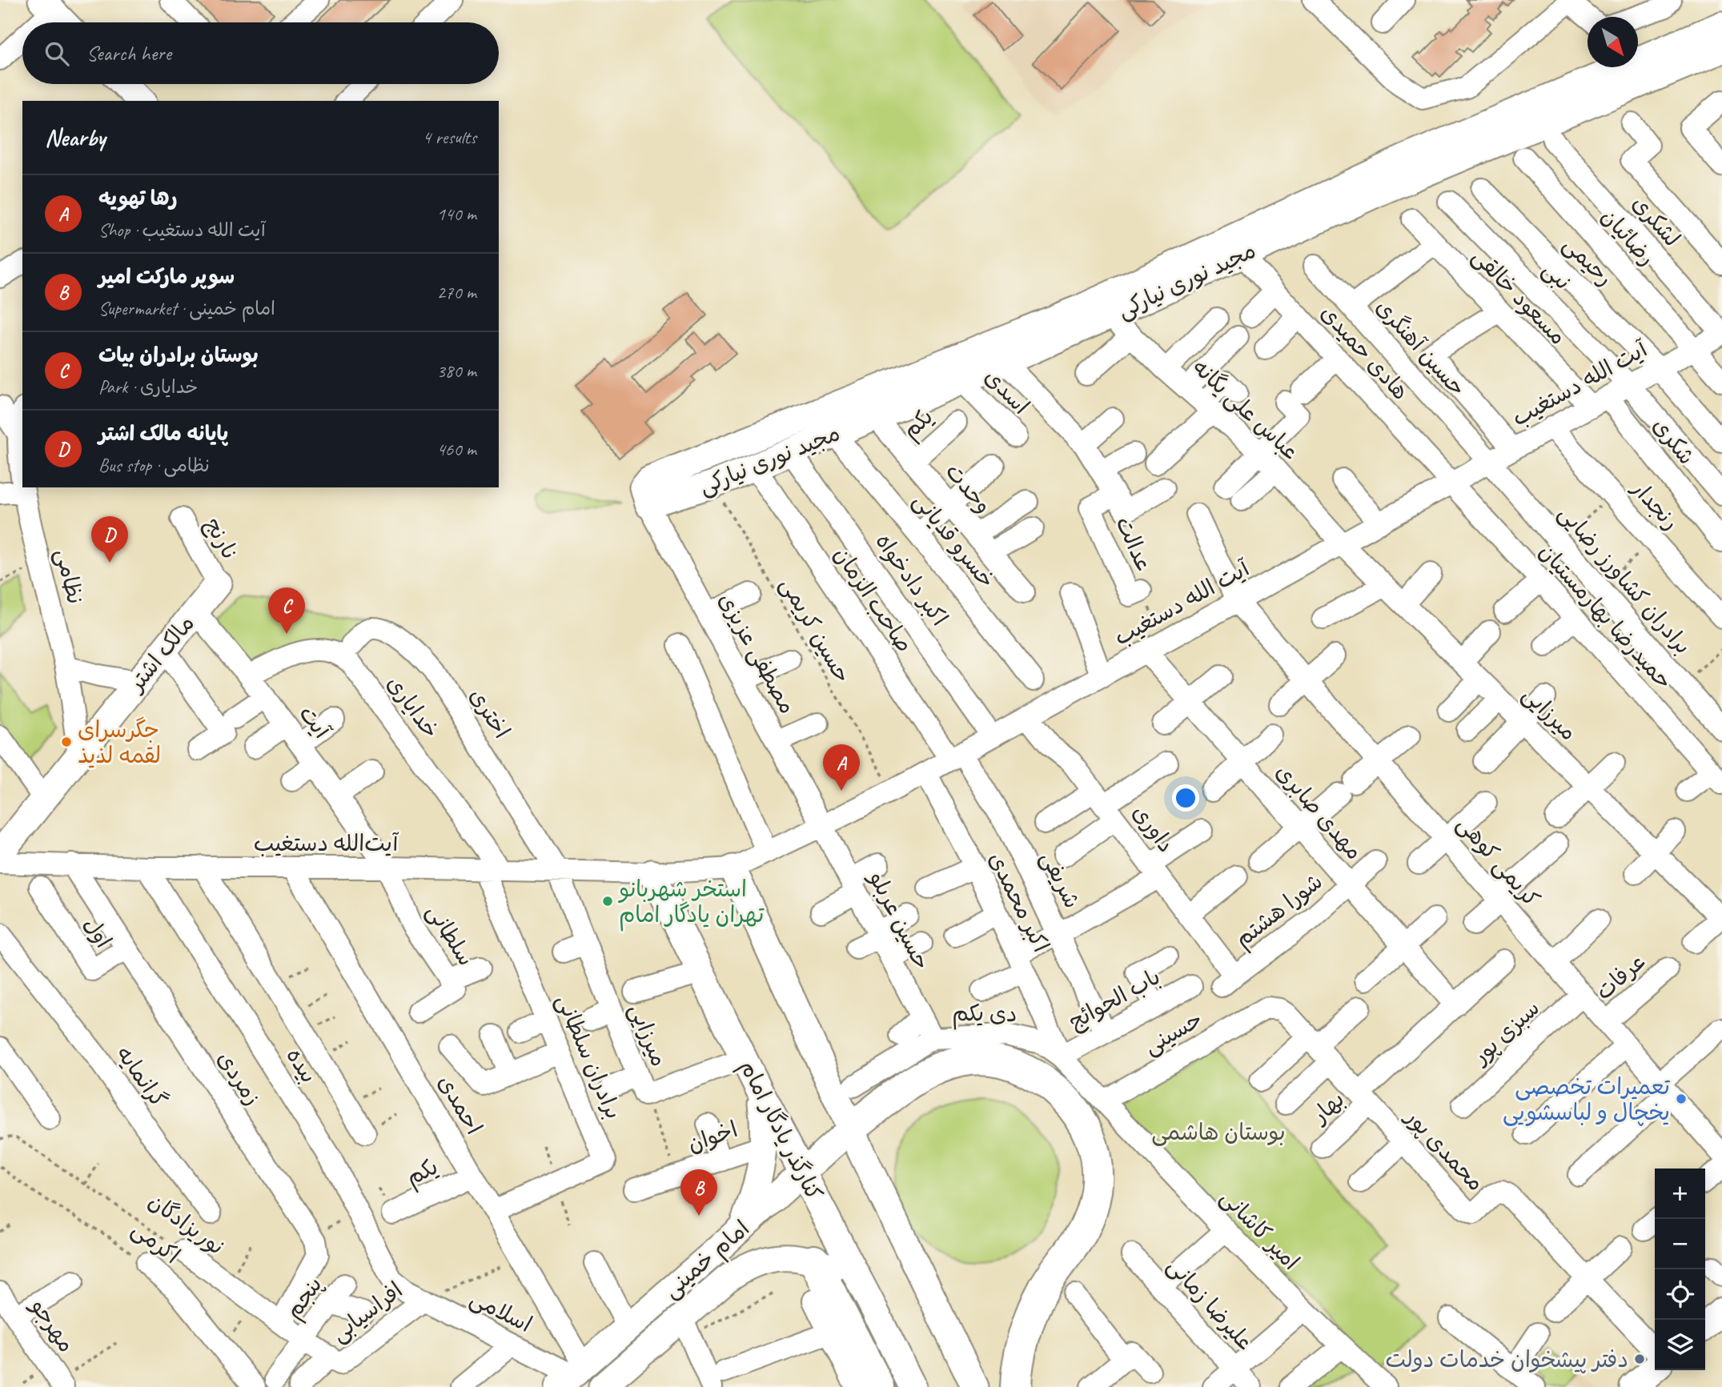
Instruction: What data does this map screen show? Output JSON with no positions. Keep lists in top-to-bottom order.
{
  "streets": {
    "main road": [
      "مجید نوری نیارکی",
      "مالک اشتر",
      "کنارگذر یادگار امام",
      "امام خمینی"
    ],
    "street": [
      "لشکری",
      "رضائیان",
      "رحیمی",
      "نبی",
      "مسعود خالقی",
      "حسین آهنگری",
      "هادی حمیدی",
      "آیت الله دستغیب",
      "اسدی",
      "عباس علی یگانه",
      "یکم",
      "شکری",
      "وحدت",
      "رنجدار",
      "نارنج",
      "خسرو قدیانی",
      "عدالت",
      "نظامی",
      "اکبر دادخواه",
      "برادران کشاورز رضایی",
      "صاحب الزمان",
      "حمیدرضا بهارمستیان",
      "مصطفی عزیزی",
      "خدایاری",
      "اختری",
      "میرزایی",
      "آیت",
      "مهدی صابری",
      "داوری",
      "آیت‌الله دستغیب",
      "کریمی کوهی",
      "شریفی",
      "اکبر محمدی",
      "شورا هشتم",
      "حسین عربلو",
      "اول",
      "سلطانی",
      "عرفات",
      "باب الحوائج",
      "دی یکم",
      "سبزی پور",
      "حسینی",
      "برادران سلطانی",
      "بیده",
      "گرانمایه",
      "زمردی",
      "احمدی",
      "بهار",
      "اخوان",
      "محمدی پور",
      "نوریزادگان",
      "امیر کاشانی",
      "اکرمی",
      "پنجم",
      "علیرضا زمانی",
      "اسلامی",
      "افراسیابی",
      "مهرجو"
    ],
    "path": ["حسین کریمی"]
  },
  "crossings": [
    ["لشکری", "آیت الله دستغیب"],
    ["رضائیان", "آیت الله دستغیب"],
    ["رحیمی", "آیت الله دستغیب"],
    ["نبی", "آیت الله دستغیب"],
    ["مجید نوری نیارکی", "هادی حمیدی"],
    ["مجید نوری نیارکی", "اسدی"],
    ["مجید نوری نیارکی", "عباس علی یگانه"],
    ["مجید نوری نیارکی", "وحدت"],
    ["مجید نوری نیارکی", "خسرو قدیانی"],
    ["مجید نوری نیارکی", "عدالت"],
    ["مجید نوری نیارکی", "اکبر دادخواه"],
    ["مجید نوری نیارکی", "صاحب الزمان"],
    ["مجید نوری نیارکی", "حسین کریمی"],
    ["مجید نوری نیارکی", "مصطفی عزیزی"],
    ["مسعود خالقی", "آیت الله دستغیب"],
    ["مسعود خالقی", "شکری"],
    ["حسین آهنگری", "آیت الله دستغیب"],
    ["حسین آهنگری", "برادران کشاورز رضایی"],
    ["هادی حمیدی", "آیت الله دستغیب"],
    ["هادی حمیدی", "حمیدرضا بهارمستیان"],
    ["آیت الله دستغیب", "عباس علی یگانه"],
    ["آیت الله دستغیب", "شکری"],
    ["آیت الله دستغیب", "رنجدار"],
    ["آیت الله دستغیب", "عدالت"],
    ["آیت الله دستغیب", "اکبر دادخواه"],
    ["آیت الله دستغیب", "برادران کشاورز رضایی"],
    ["آیت الله دستغیب", "صاحب الزمان"],
    ["آیت الله دستغیب", "حمیدرضا بهارمستیان"],
    ["آیت الله دستغیب", "حسین کریمی"],
    ["آیت الله دستغیب", "مصطفی عزیزی"],
    ["آیت الله دستغیب", "میرزایی"],
    ["آیت الله دستغیب", "مهدی صابری"],
    ["آیت الله دستغیب", "داوری"],
    ["آیت الله دستغیب", "آیت‌الله دستغیب"],
    ["آیت الله دستغیب", "کریمی کوهی"],
    ["آیت الله دستغیب", "شریفی"],
    ["آیت الله دستغیب", "اکبر محمدی"],
    ["آیت الله دستغیب", "حسین عربلو"],
    ["آیت الله دستغیب", "کنارگذر یادگار امام"],
    ["عباس علی یگانه", "میرزایی"],
    ["یکم", "وحدت"],
    ["یکم", "احمدی"],
    ["نارنج", "مالک اشتر"],
    ["عدالت", "مهدی صابری"],
    ["نظامی", "مالک اشتر"],
    ["صاحب الزمان", "شریفی"],
    ["مالک اشتر", "آیت"],
    ["مصطفی عزیزی", "حسین عربلو"],
    ["خدایاری", "آیت"],
    ["خدایاری", "آیت‌الله دستغیب"],
    ["خدایاری", "برادران سلطانی"],
    ["اختری", "میرزایی"],
    ["اختری", "آیت‌الله دستغیب"],
    ["میرزایی", "آیت‌الله دستغیب"],
    ["میرزایی", "اخوان"],
    ["آیت", "آیت‌الله دستغیب"],
    ["آیت", "سلطانی"],
    ["مهدی صابری", "شورا هشتم"],
    ["داوری", "شورا هشتم"],
    ["آیت‌الله دستغیب", "سلطانی"],
    ["آیت‌الله دستغیب", "برادران سلطانی"],
    ["آیت‌الله دستغیب", "بیده"],
    ["آیت‌الله دستغیب", "زمردی"],
    ["آیت‌الله دستغیب", "احمدی"],
    ["آیت‌الله دستغیب", "کنارگذر یادگار امام"],
    ["کریمی کوهی", "عرفات"],
    ["کریمی کوهی", "سبزی پور"],
    ["شریفی", "باب الحوائج"],
    ["اکبر محمدی", "باب الحوائج"],
    ["اکبر محمدی", "دی یکم"],
    ["حسین عربلو", "دی یکم"],
    ["اول", "زمردی"],
    ["باب الحوائج", "دی یکم"],
    ["دی یکم", "حسینی"],
    ["دی یکم", "امیر کاشانی"],
    ["حسینی", "محمدی پور"],
    ["حسینی", "امیر کاشانی"],
    ["بیده", "اسلامی"],
    ["بیده", "افراسیابی"],
    ["زمردی", "نوریزادگان"],
    ["احمدی", "امام خمینی"],
    ["احمدی", "اسلامی"],
    ["بهار", "محمدی پور"],
    ["کنارگذر یادگار امام", "امام خمینی"],
    ["نوریزادگان", "پنجم"],
    ["نوریزادگان", "افراسیابی"],
    ["امام خمینی", "اسلامی"],
    ["اسلامی", "افراسیابی"]
  ],
  "parks": ["بوستان هاشمی"],
  "places": [
    "جگرسرای لقمه لذیذ",
    "استخر شهربانو تهران یادگار امام",
    "تعمیرات تخصصی یخچال و لباسشویی",
    "دفتر پیشخوان خدمات دولت"
  ],
  "north": "bottom right",
  "page": {
    "search": "Search here",
    "heading": ["Nearby", "4 results"],
    "list": [
      {
        "mark": "A",
        "name": "رها تهویه",
        "note": "Shop · آیت الله دستغیب",
        "value": "140 m"
      },
      {
        "mark": "B",
        "name": "سوپر مارکت امیر",
        "note": "Supermarket · امام خمینی",
        "value": "270 m"
      },
      {
        "mark": "C",
        "name": "بوستان برادران بیات",
        "note": "Park · خدایاری",
        "value": "380 m"
      },
      {
        "mark": "D",
        "name": "پایانه مالک اشتر",
        "note": "Bus stop · نظامی",
        "value": "460 m"
      }
    ],
    "pins": [
      "D",
      "C",
      "A",
      "B"
    ],
    "map_buttons": ["+", "−"]
  }
}
